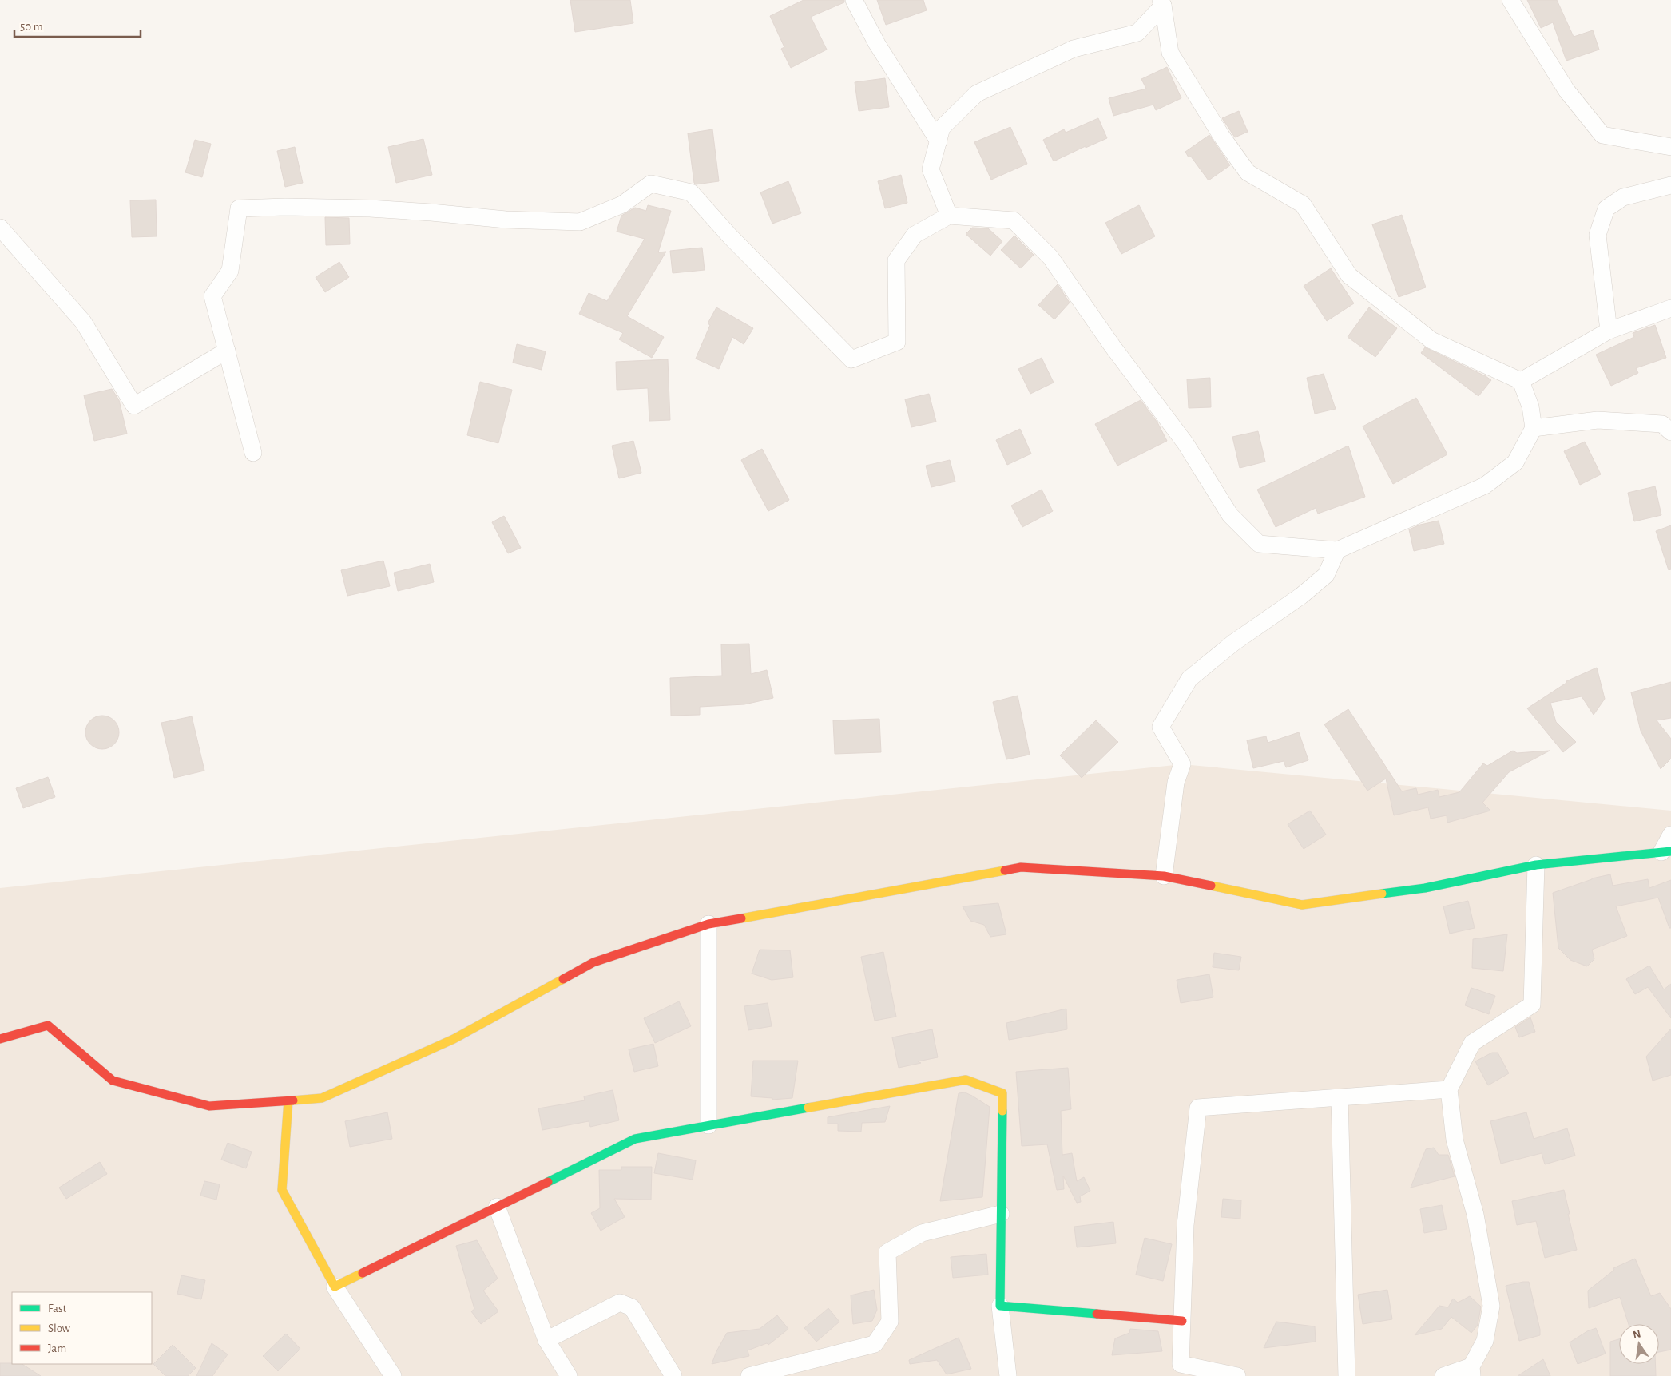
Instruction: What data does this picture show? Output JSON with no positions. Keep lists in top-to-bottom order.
{
  "legend": ["Fast", "Slow", "Jam"],
  "scale_bar": "50 m",
  "north": "top"
}
